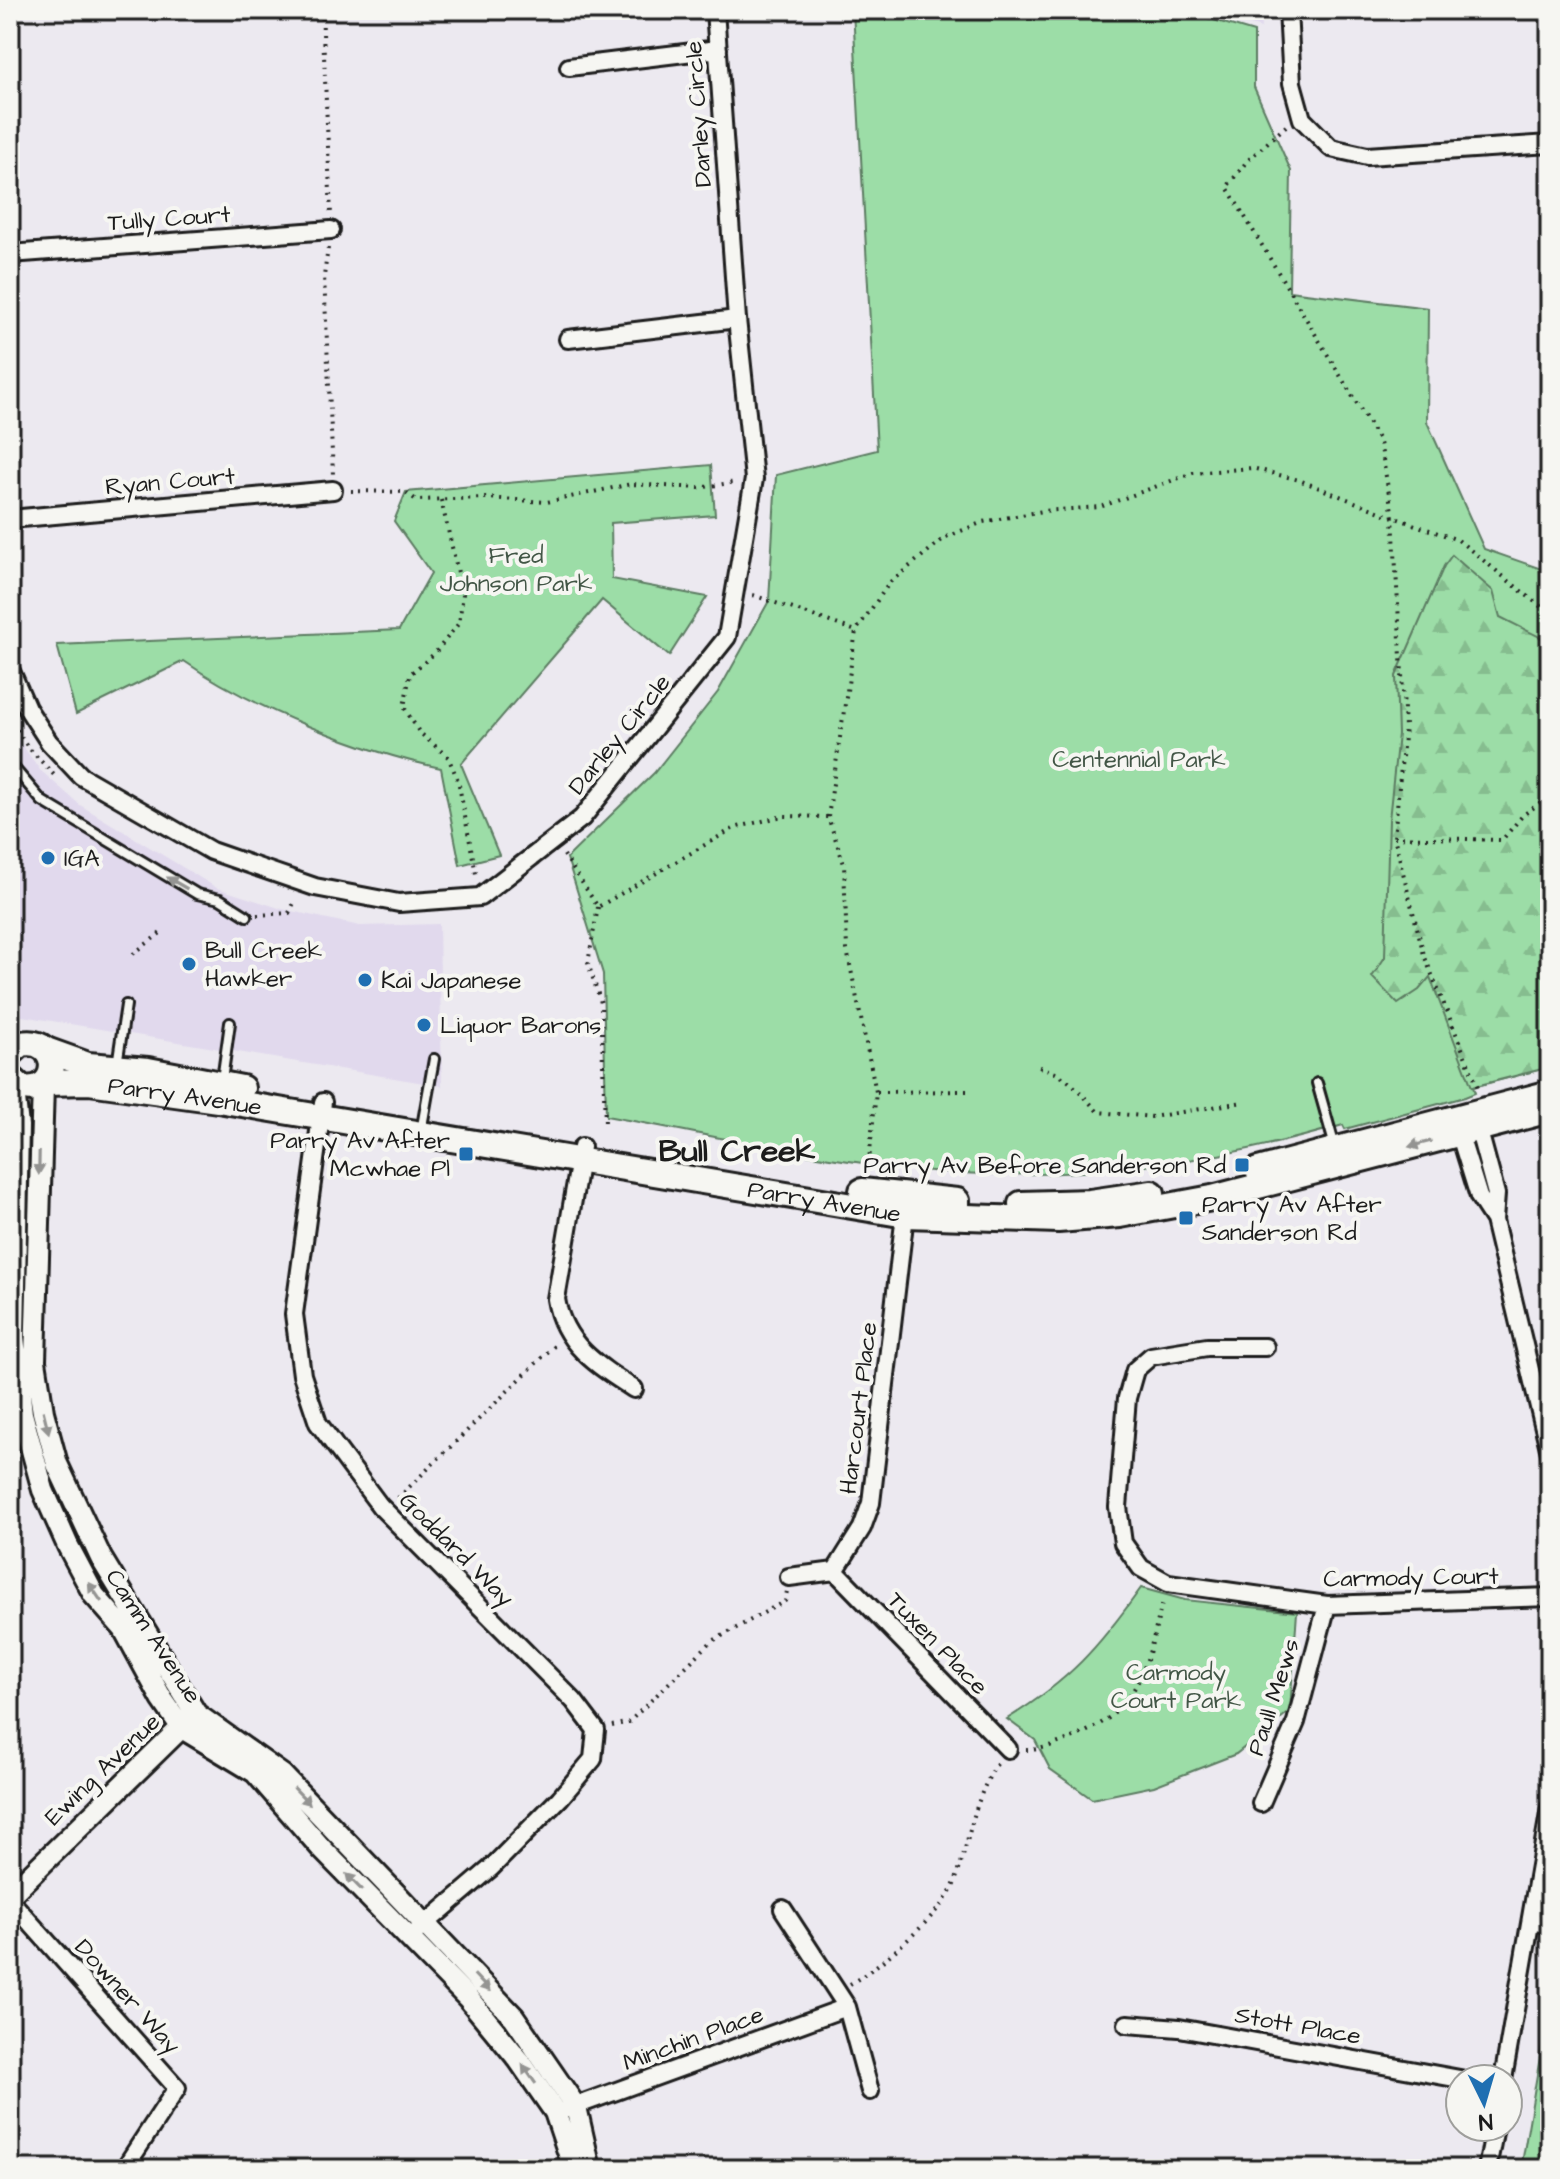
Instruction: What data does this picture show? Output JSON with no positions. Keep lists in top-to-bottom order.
{
  "streets": {
    "main road": ["Parry Avenue"],
    "street": [
      "Darley Circle",
      "Tully Court",
      "Ryan Court",
      "Harcourt Place",
      "Goddard Way",
      "Carmody Court",
      "Camm Avenue",
      "Tuxen Place",
      "Paull Mews",
      "Ewing Avenue",
      "Downer Way",
      "Stott Place",
      "Minchin Place"
    ]
  },
  "crossings": [
    ["Parry Avenue", "Harcourt Place"],
    ["Parry Avenue", "Goddard Way"],
    ["Parry Avenue", "Camm Avenue"],
    ["Harcourt Place", "Tuxen Place"],
    ["Carmody Court", "Paull Mews"],
    ["Camm Avenue", "Ewing Avenue"],
    ["Camm Avenue", "Minchin Place"],
    ["Ewing Avenue", "Downer Way"]
  ],
  "districts": ["Bull Creek"],
  "parks": ["Fred Johnson Park", "Centennial Park", "Carmody Court Park"],
  "places": {
    "other": [
      "IGA",
      "Bull Creek Hawker",
      "Kai Japanese",
      "Liquor Barons"
    ],
    "transit": ["Parry Av After Mcwhae Pl", "Parry Av Before Sanderson Rd", "Parry Av After Sanderson Rd"]
  },
  "north": "bottom"
}
